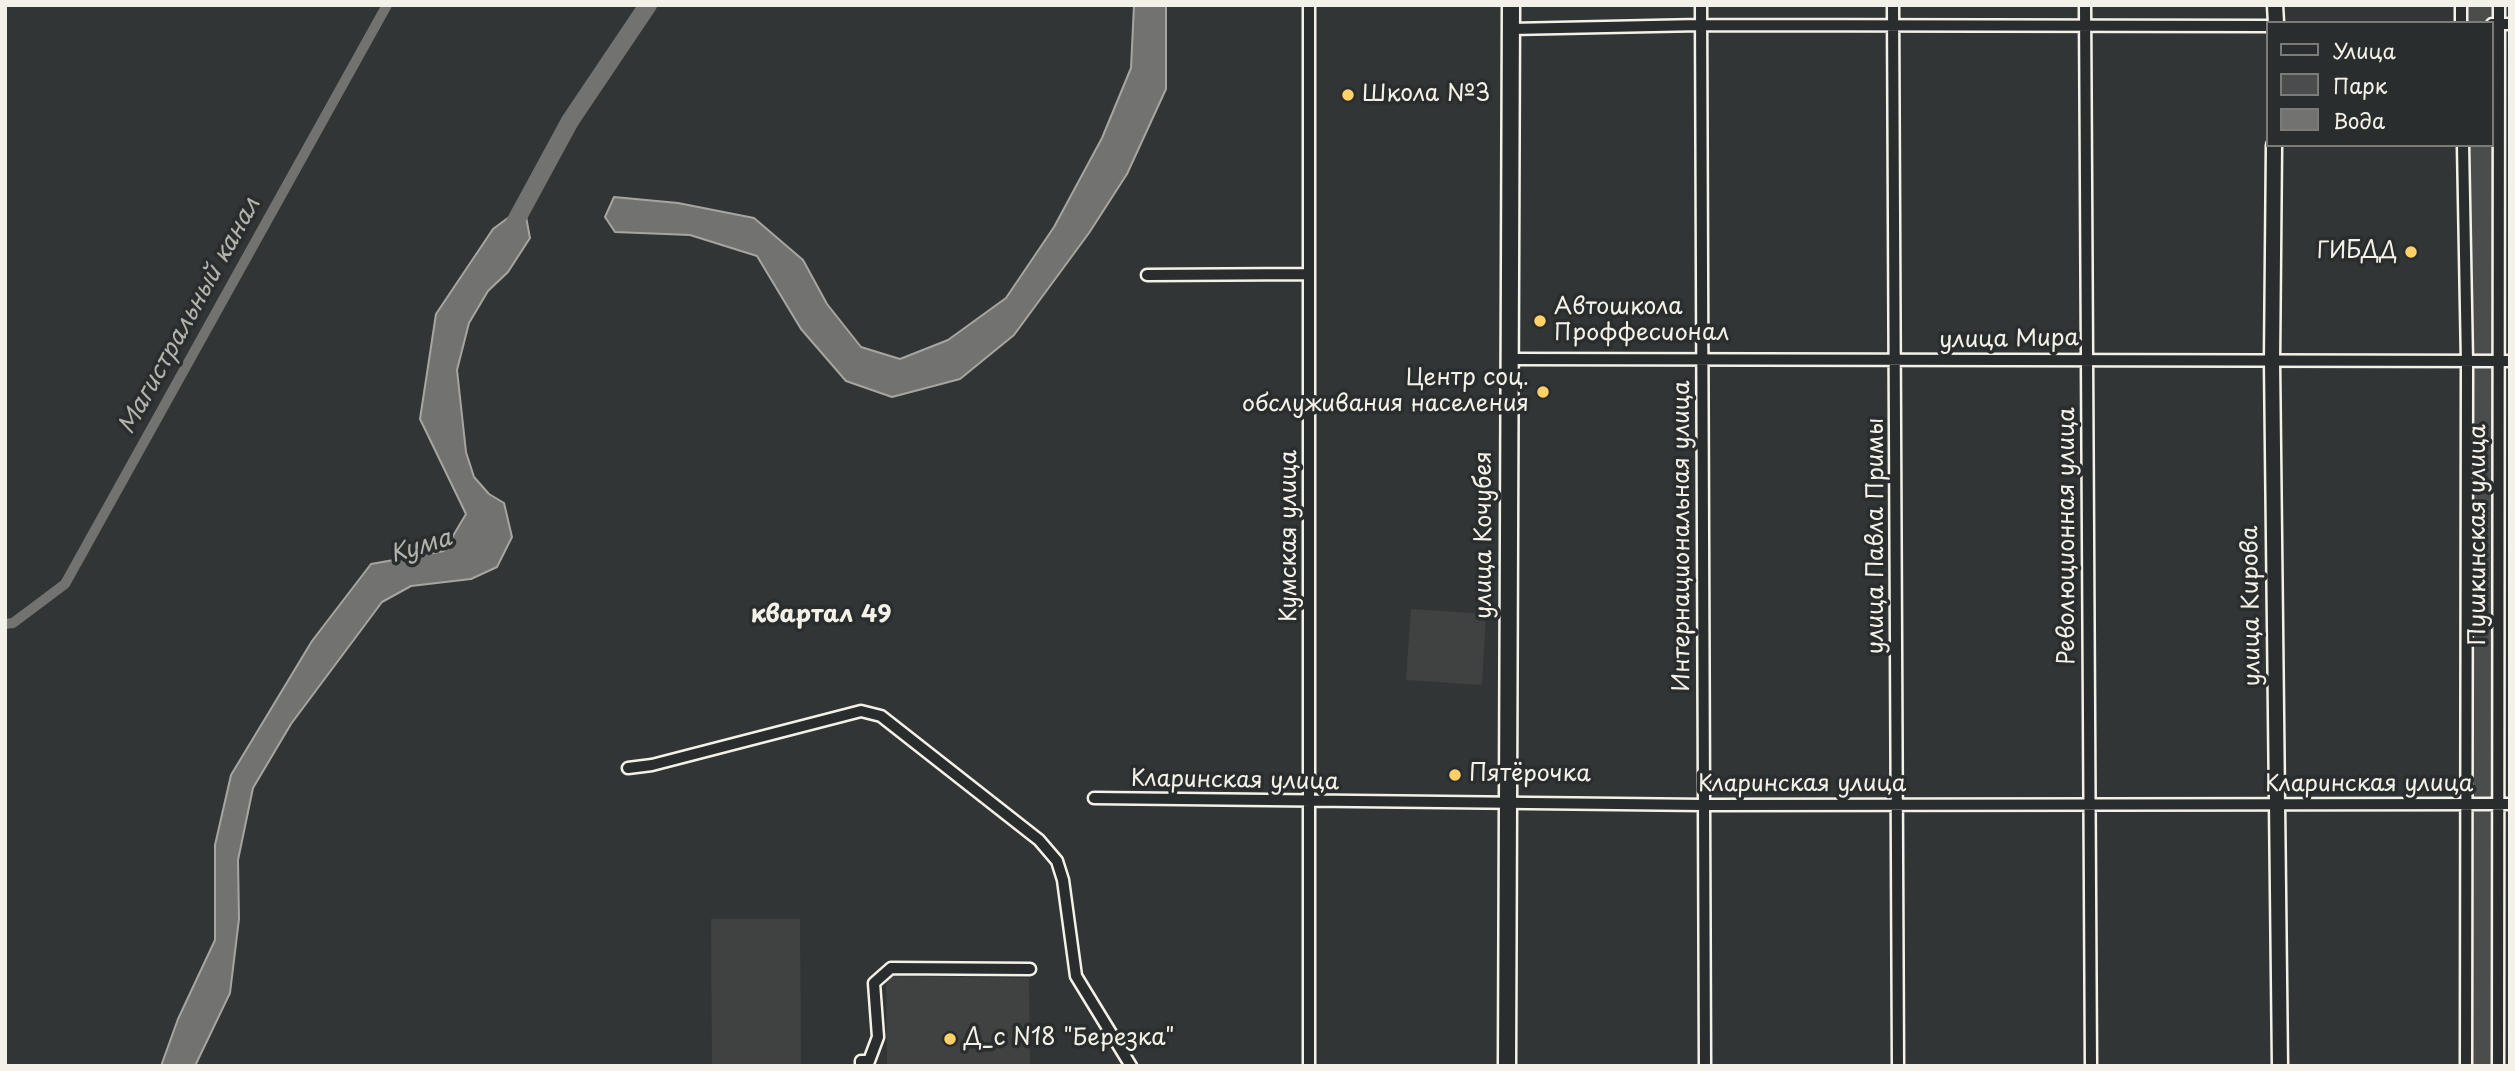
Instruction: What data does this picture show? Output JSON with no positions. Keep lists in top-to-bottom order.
{
  "streets": {
    "main road": ["улица Кочубея"],
    "street": [
      "улица Мира",
      "Пушкинская улица",
      "Кумская улица",
      "Интернациональная улица",
      "улица Павла Примы",
      "Революционная улица",
      "улица Кирова",
      "Кларинская улица"
    ]
  },
  "crossings": [
    ["улица Мира", "улица Кочубея"],
    ["улица Мира", "Пушкинская улица"],
    ["улица Мира", "Интернациональная улица"],
    ["улица Мира", "улица Павла Примы"],
    ["улица Мира", "Революционная улица"],
    ["улица Мира", "улица Кирова"],
    ["улица Кочубея", "Кларинская улица"],
    ["Пушкинская улица", "Кларинская улица"],
    ["Кумская улица", "Кларинская улица"],
    ["Интернациональная улица", "Кларинская улица"],
    ["улица Павла Примы", "Кларинская улица"],
    ["Революционная улица", "Кларинская улица"],
    ["улица Кирова", "Кларинская улица"]
  ],
  "districts": ["квартал 49"],
  "water": ["Магистральный канал", "Кума"],
  "places": [
    "Школа №3",
    "ГИБДД",
    "Автошкола Проффесионал",
    "Центр соц. обслуживания населения",
    "Пятёрочка",
    "Д_с N18 \"Березка\""
  ],
  "legend": ["Улица", "Парк", "Вода"]
}
